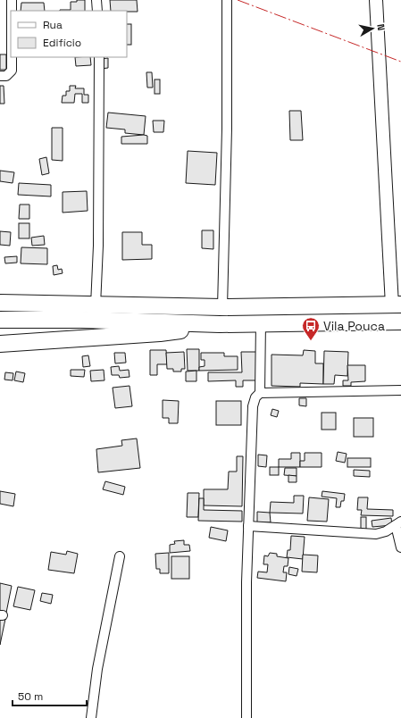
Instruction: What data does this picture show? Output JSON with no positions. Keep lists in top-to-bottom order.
{
  "places": {
    "bus stop": ["Vila Pouca"]
  },
  "legend": ["Rua", "Edifício"],
  "scale_bar": "50 m",
  "north": "right"
}
